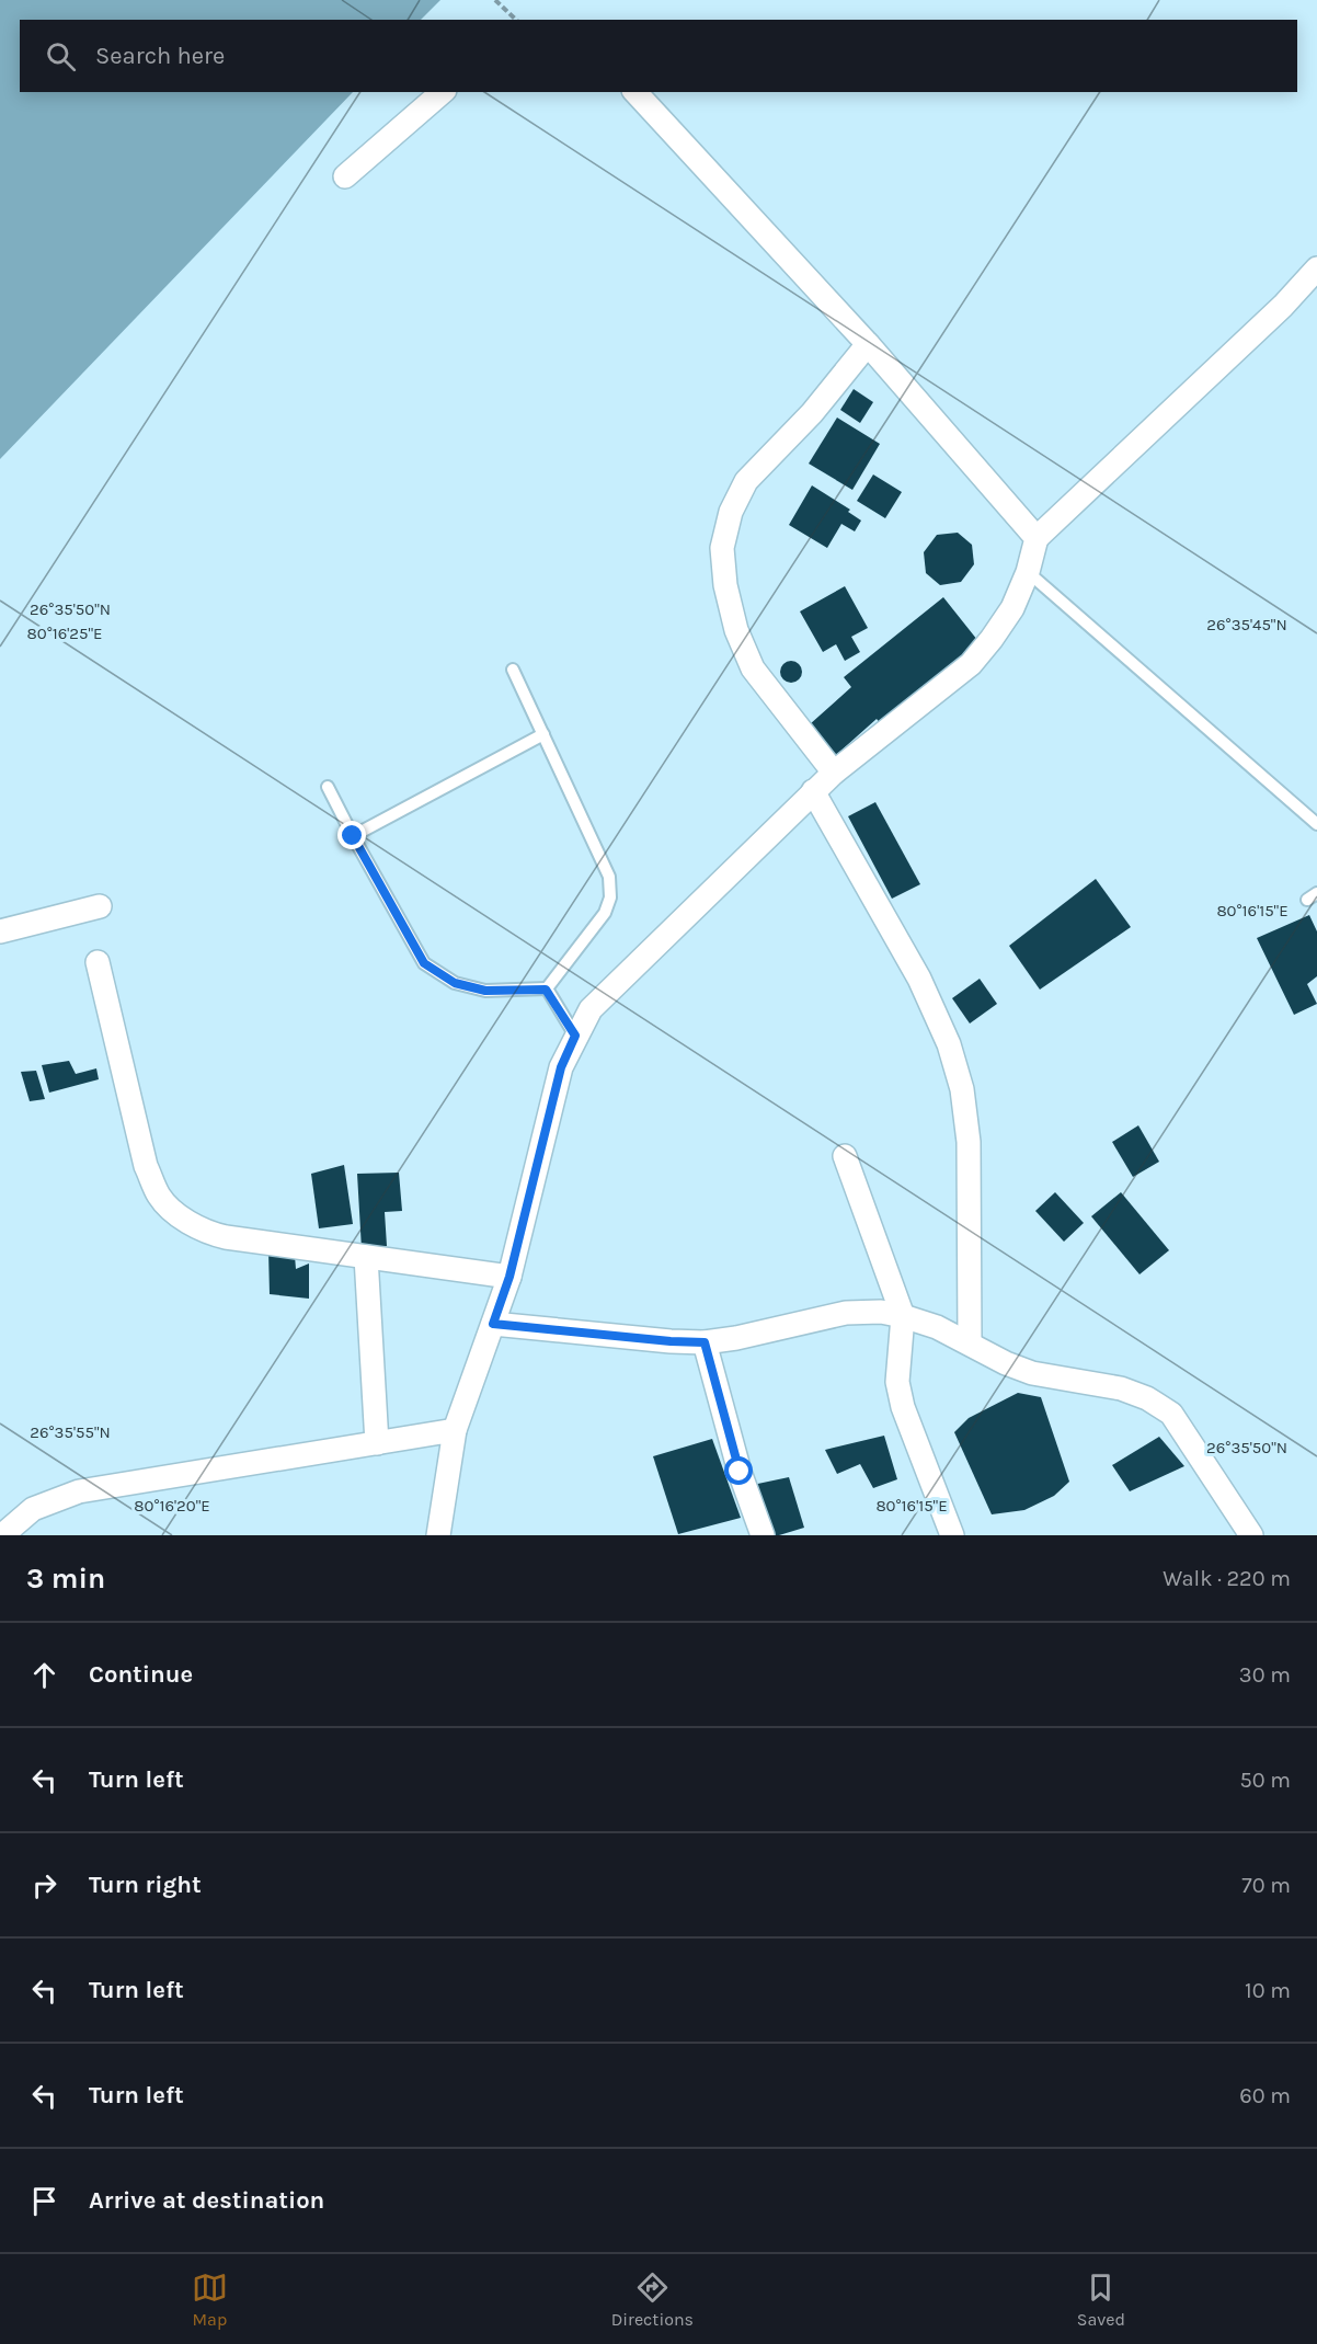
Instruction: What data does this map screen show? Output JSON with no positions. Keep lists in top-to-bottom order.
{
  "page": {
    "search": "Search here",
    "heading": ["3 min", "Walk · 220 m"],
    "list": [
      ["Continue", "30 m"],
      ["Turn left", "50 m"],
      ["Turn right", "70 m"],
      ["Turn left", "10 m"],
      ["Turn left", "60 m"],
      "Arrive at destination"
    ],
    "nav": ["Map", "Directions", "Saved"]
  },
  "coordinates": [
    "26°35'50\"N",
    "26°35'45\"N",
    "80°16'25\"E",
    "80°16'15\"E",
    "26°35'55\"N",
    "80°16'20\"E"
  ]
}
